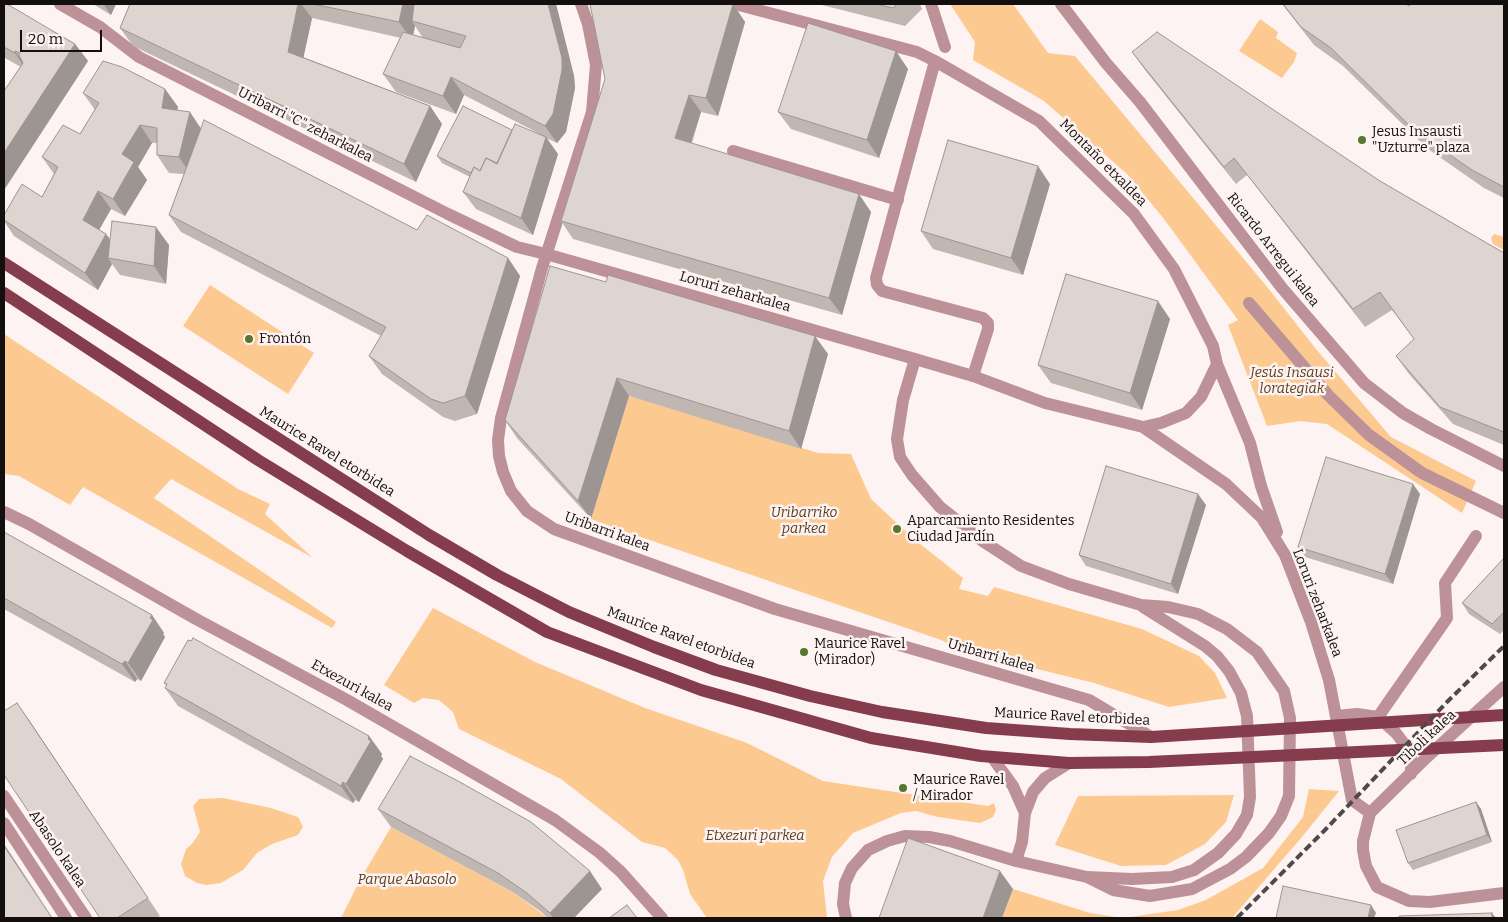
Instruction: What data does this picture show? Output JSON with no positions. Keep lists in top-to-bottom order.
{
  "streets": {
    "main road": ["Maurice Ravel etorbidea"],
    "street": [
      "Uribarri \"C\" zeharkalea",
      "Montaño etxaldea",
      "Ricardo Arregui kalea",
      "Loruri zeharkalea",
      "Uribarri kalea",
      "Etxezuri kalea",
      "Tiboli kalea",
      "Abasolo kalea"
    ]
  },
  "crossings": [
    ["Uribarri \"C\" zeharkalea", "Loruri zeharkalea"],
    ["Uribarri \"C\" zeharkalea", "Uribarri kalea"],
    ["Montaño etxaldea", "Loruri zeharkalea"],
    ["Loruri zeharkalea", "Uribarri kalea"],
    ["Loruri zeharkalea", "Tiboli kalea"],
    ["Maurice Ravel etorbidea", "Uribarri kalea"]
  ],
  "parks": [
    "Jesús Insausi lorategiak",
    "Uribarriko parkea",
    "Etxezuri parkea",
    "Parque Abasolo"
  ],
  "places": [
    "Jesus Insausti \"Uzturre\" plaza",
    "Frontón",
    "Aparcamiento Residentes Ciudad Jardín",
    "Maurice Ravel (Mirador)",
    "Maurice Ravel / Mirador"
  ],
  "scale_bar": "20 m"
}
